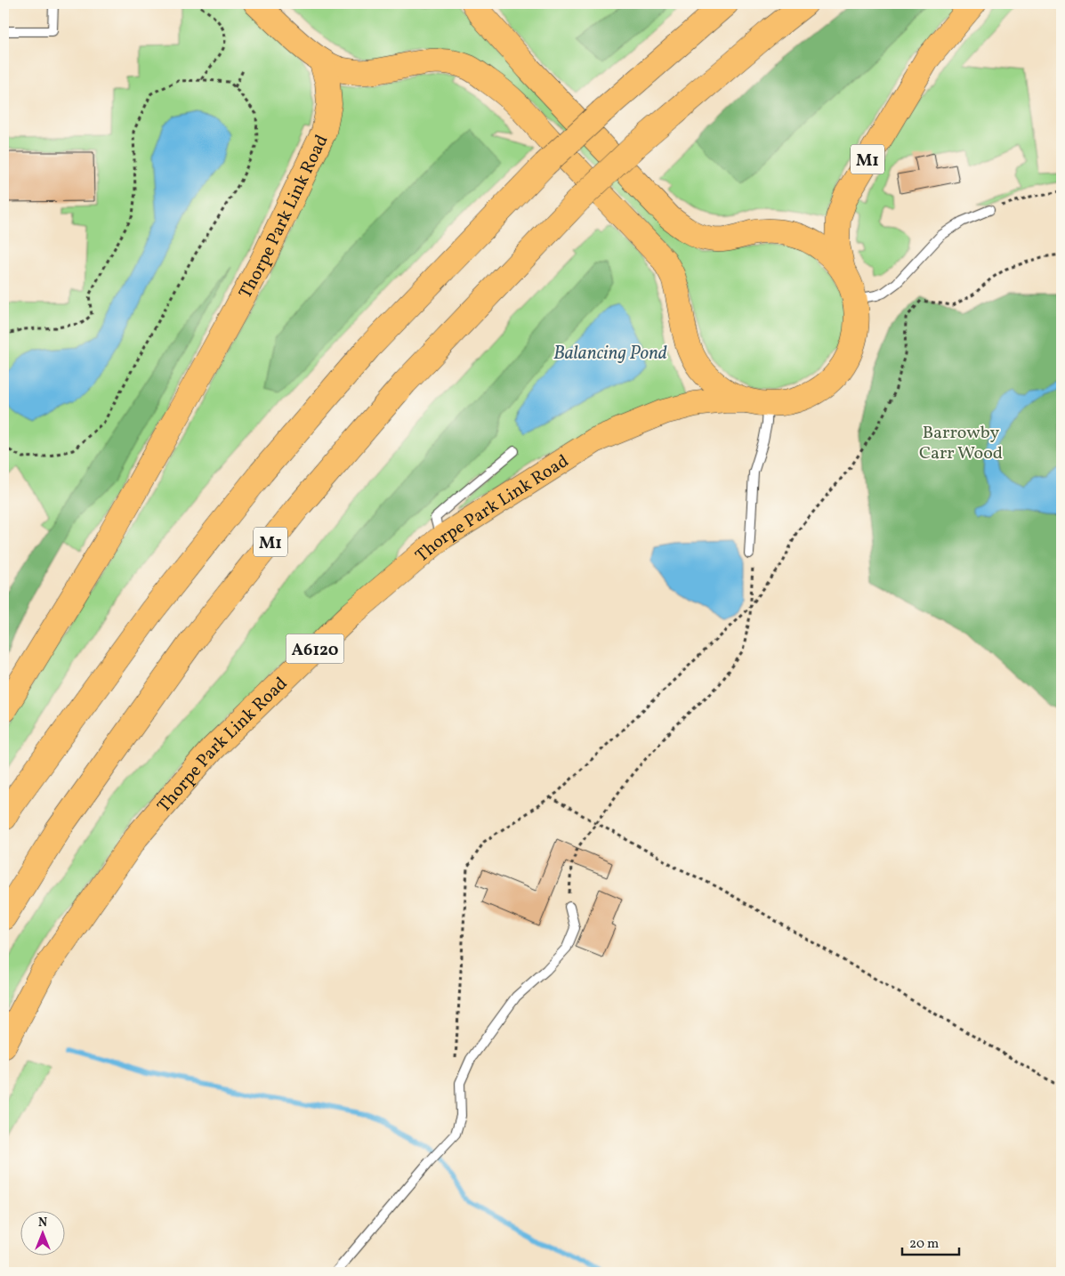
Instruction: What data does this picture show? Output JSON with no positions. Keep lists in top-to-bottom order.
{
  "streets": {
    "highway": ["M1", "Thorpe Park Link Road", "A6120"]
  },
  "crossings": [
    ["M1", "Thorpe Park Link Road"]
  ],
  "water": ["Balancing Pond"],
  "parks": ["Barrowby Carr Wood"],
  "scale_bar": "20 m",
  "north": "top"
}
